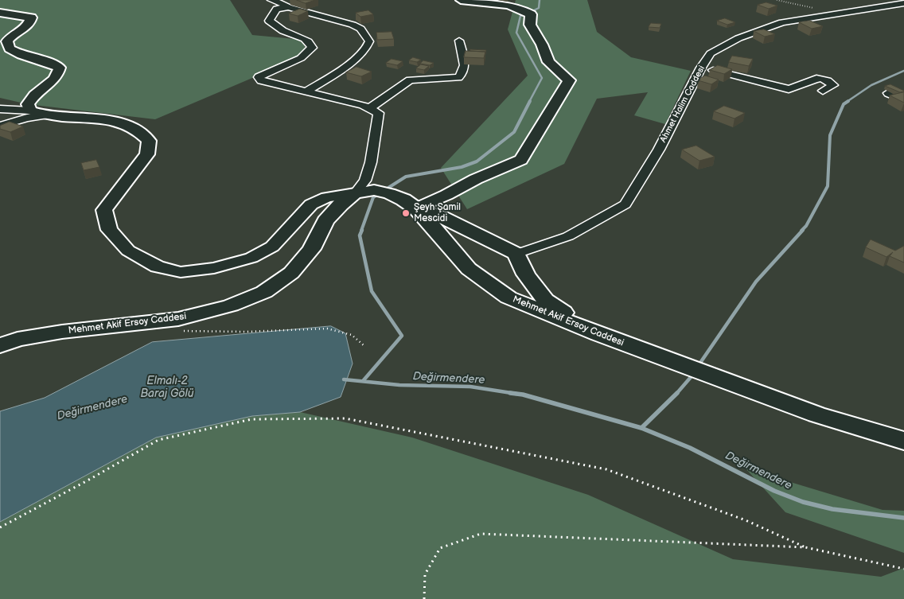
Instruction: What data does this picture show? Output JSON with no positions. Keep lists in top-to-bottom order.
{
  "streets": {
    "main road": ["Mehmet Akif Ersoy Caddesi"],
    "street": ["Ahmet Halim Caddesi"]
  },
  "water": ["Değirmendere", "Elmalı-2 Baraj Gölü"],
  "places": ["Şeyh Şamil Mescidi"]
}
